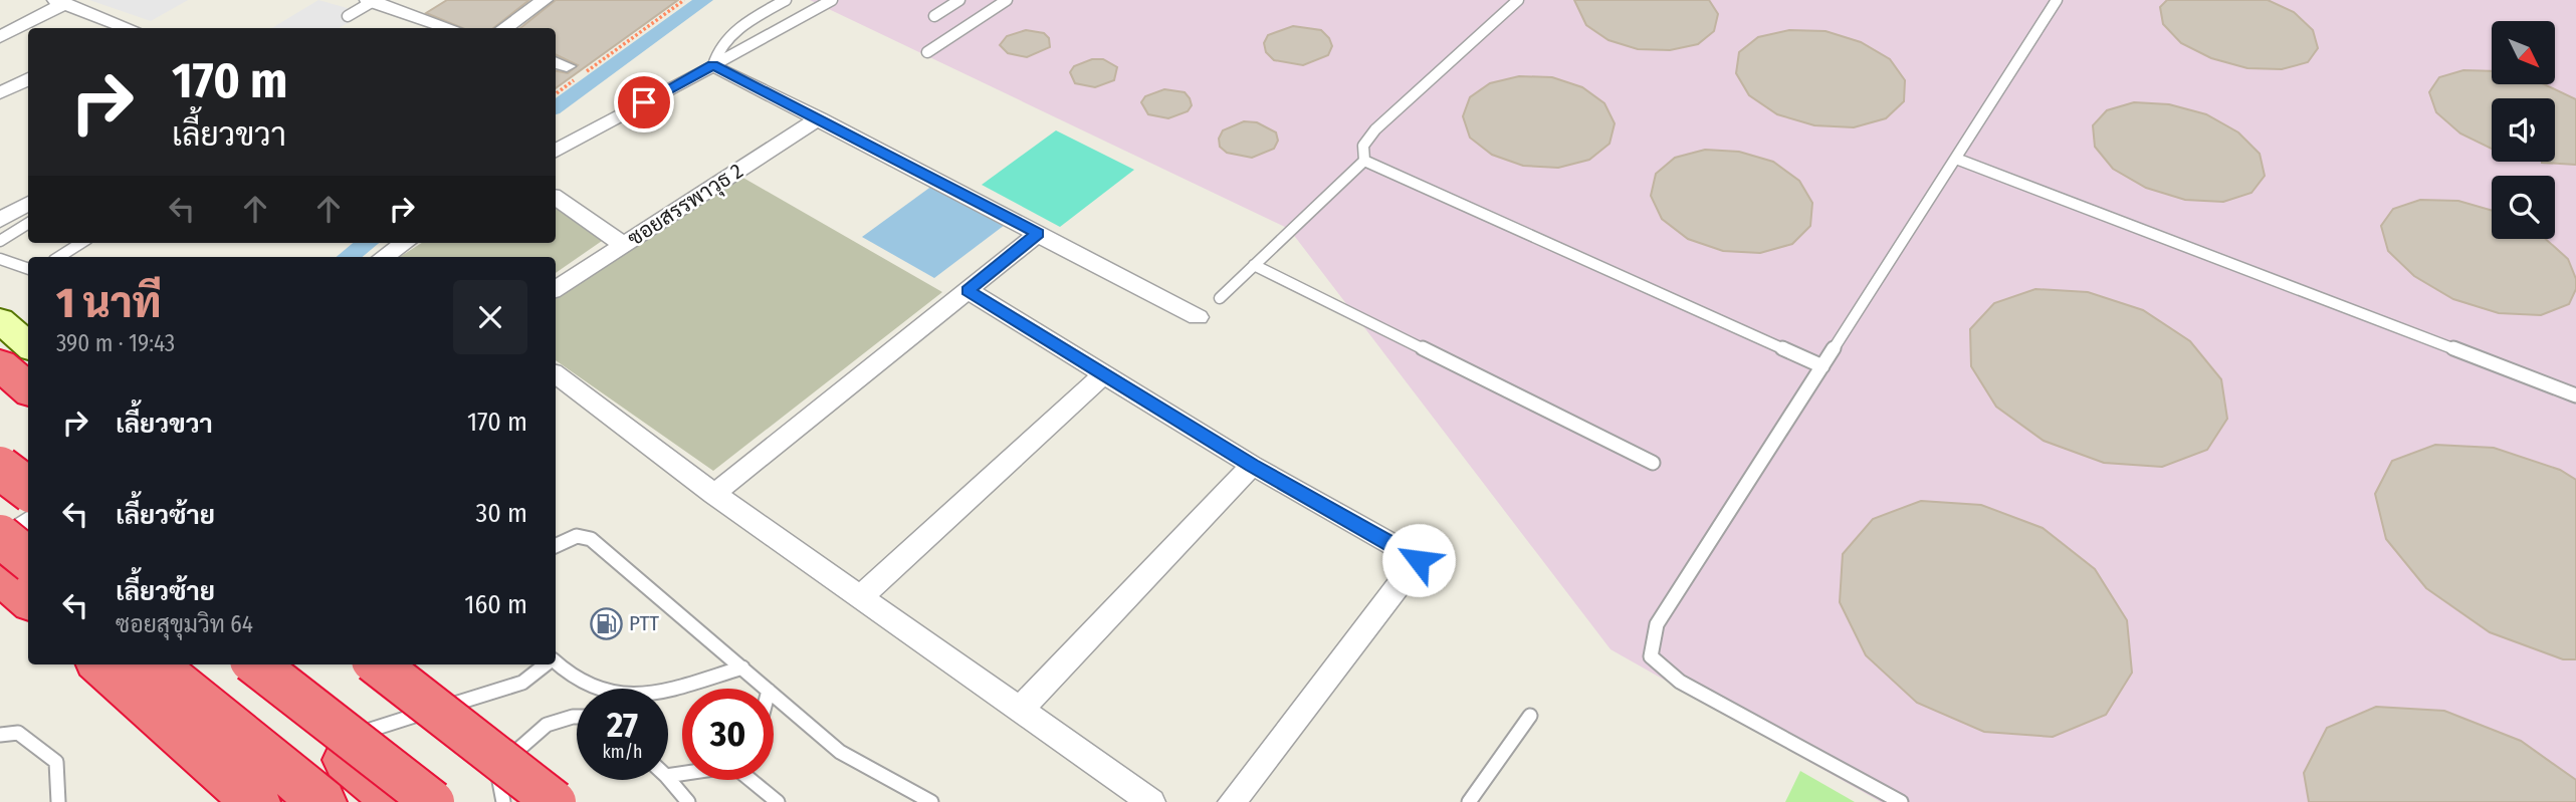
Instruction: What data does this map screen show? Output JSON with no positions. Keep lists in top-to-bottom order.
{
  "streets": {
    "street": ["ซอยสรรพาวุธ 2"]
  },
  "places": {
    "fuel station": ["PTT"]
  },
  "north": "bottom right",
  "page": {
    "turn": ["170 m", "เลี้ยวขวา"],
    "heading": ["1 นาที", "390 m · 19:43"],
    "list": [
      {
        "name": "เลี้ยวขวา",
        "value": "170 m"
      },
      {
        "name": "เลี้ยวซ้าย",
        "value": "30 m"
      },
      {
        "name": "เลี้ยวซ้าย",
        "note": "ซอยสุขุมวิท 64",
        "value": "160 m"
      }
    ],
    "speed": "27 km/h",
    "limit": "30"
  }
}
